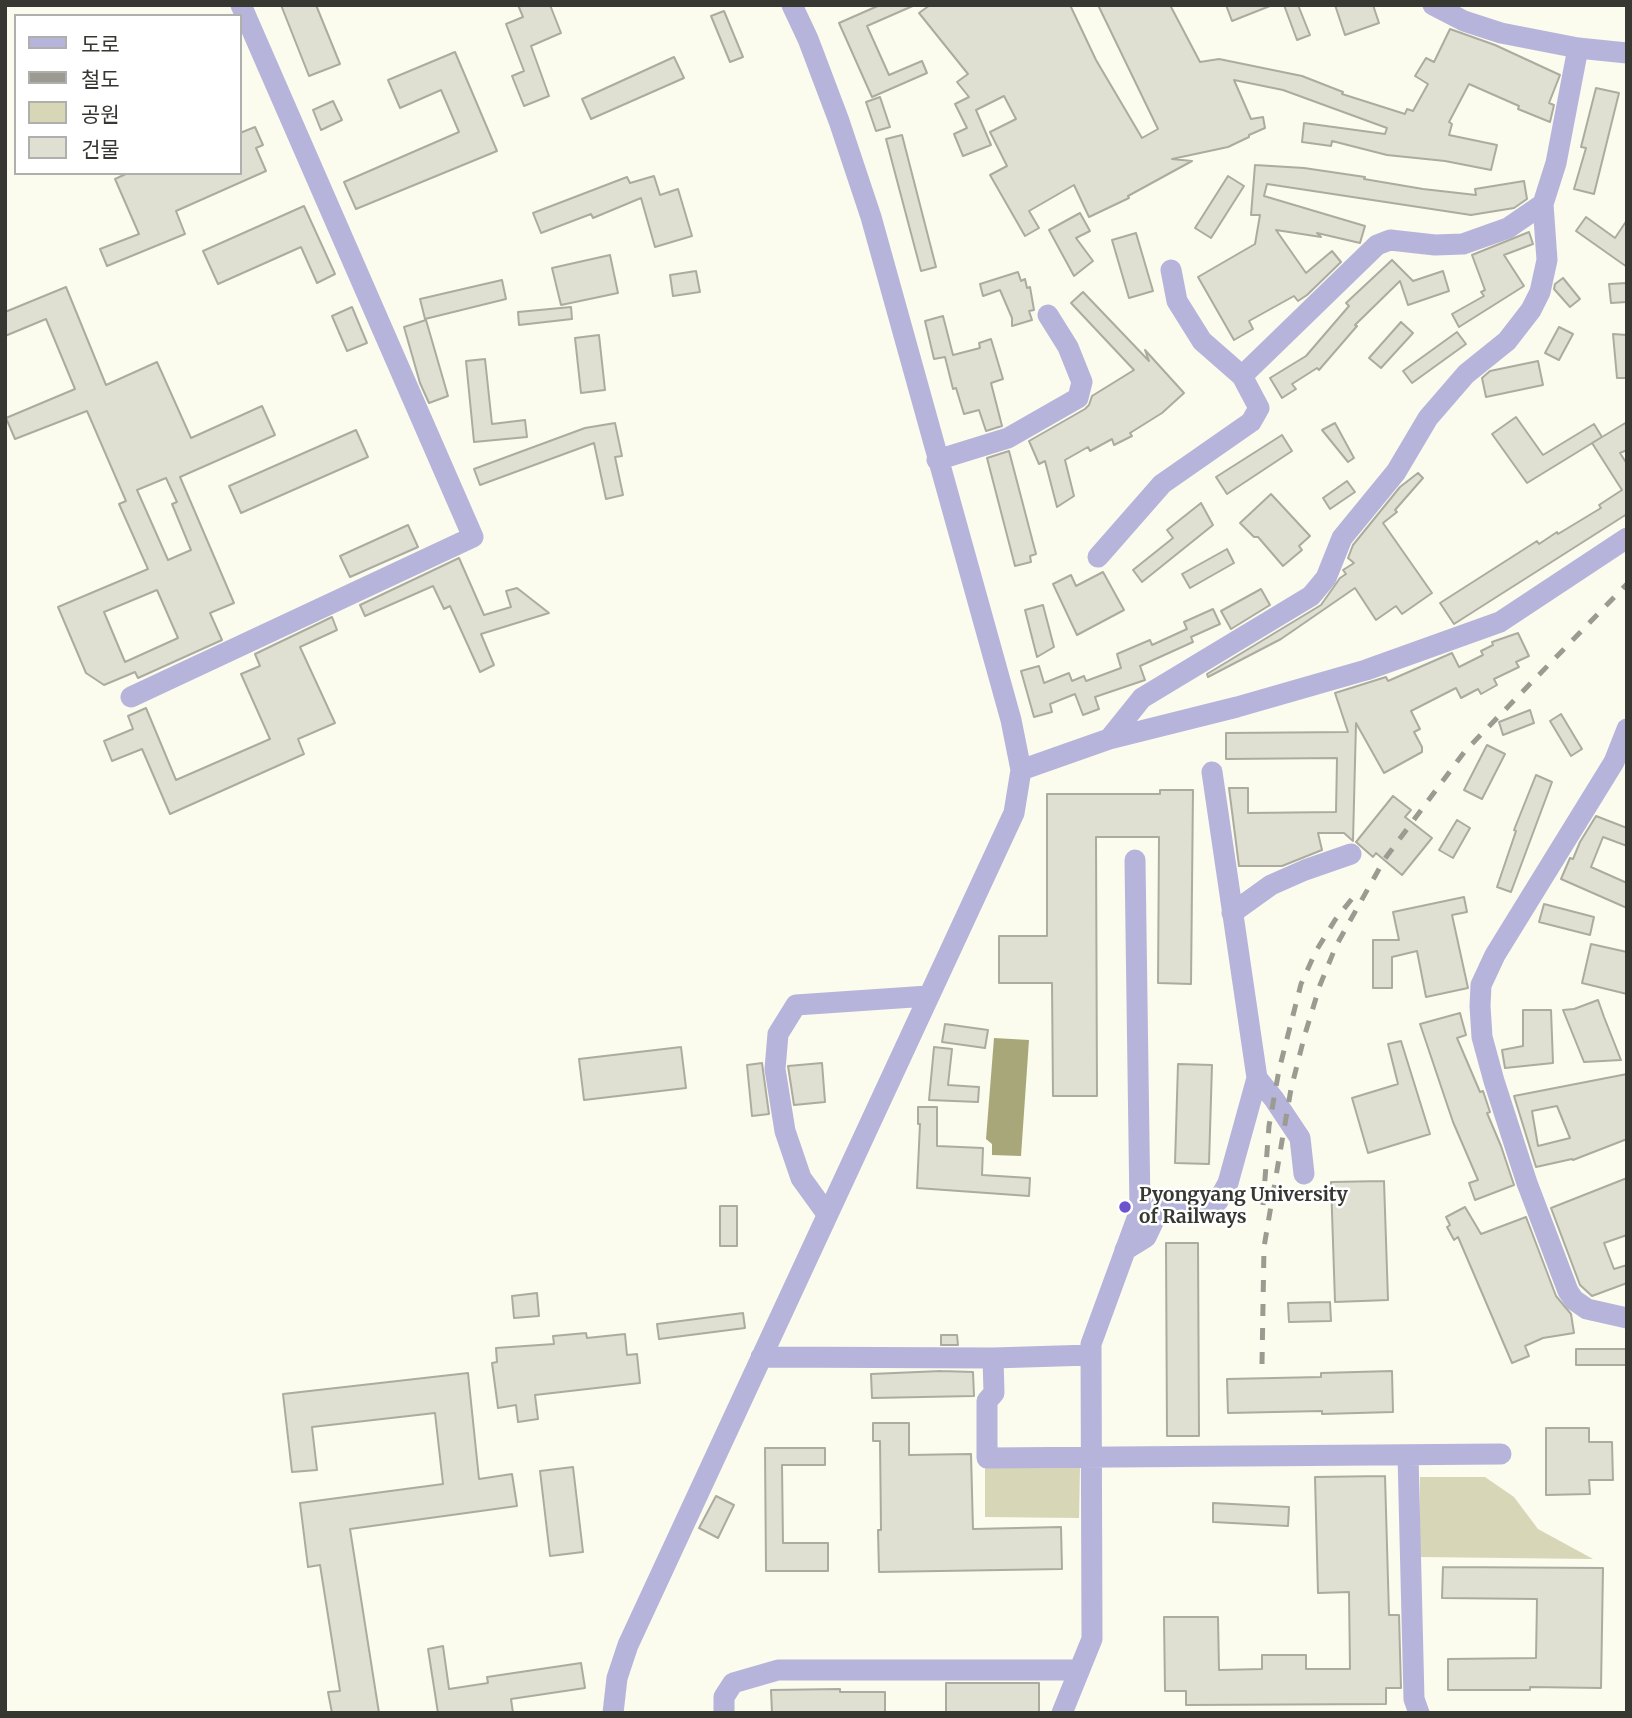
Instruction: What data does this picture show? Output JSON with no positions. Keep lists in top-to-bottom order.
{
  "places": ["Pyongyang University of Railways"],
  "legend": [
    "도로",
    "철도",
    "공원",
    "건물"
  ]
}
